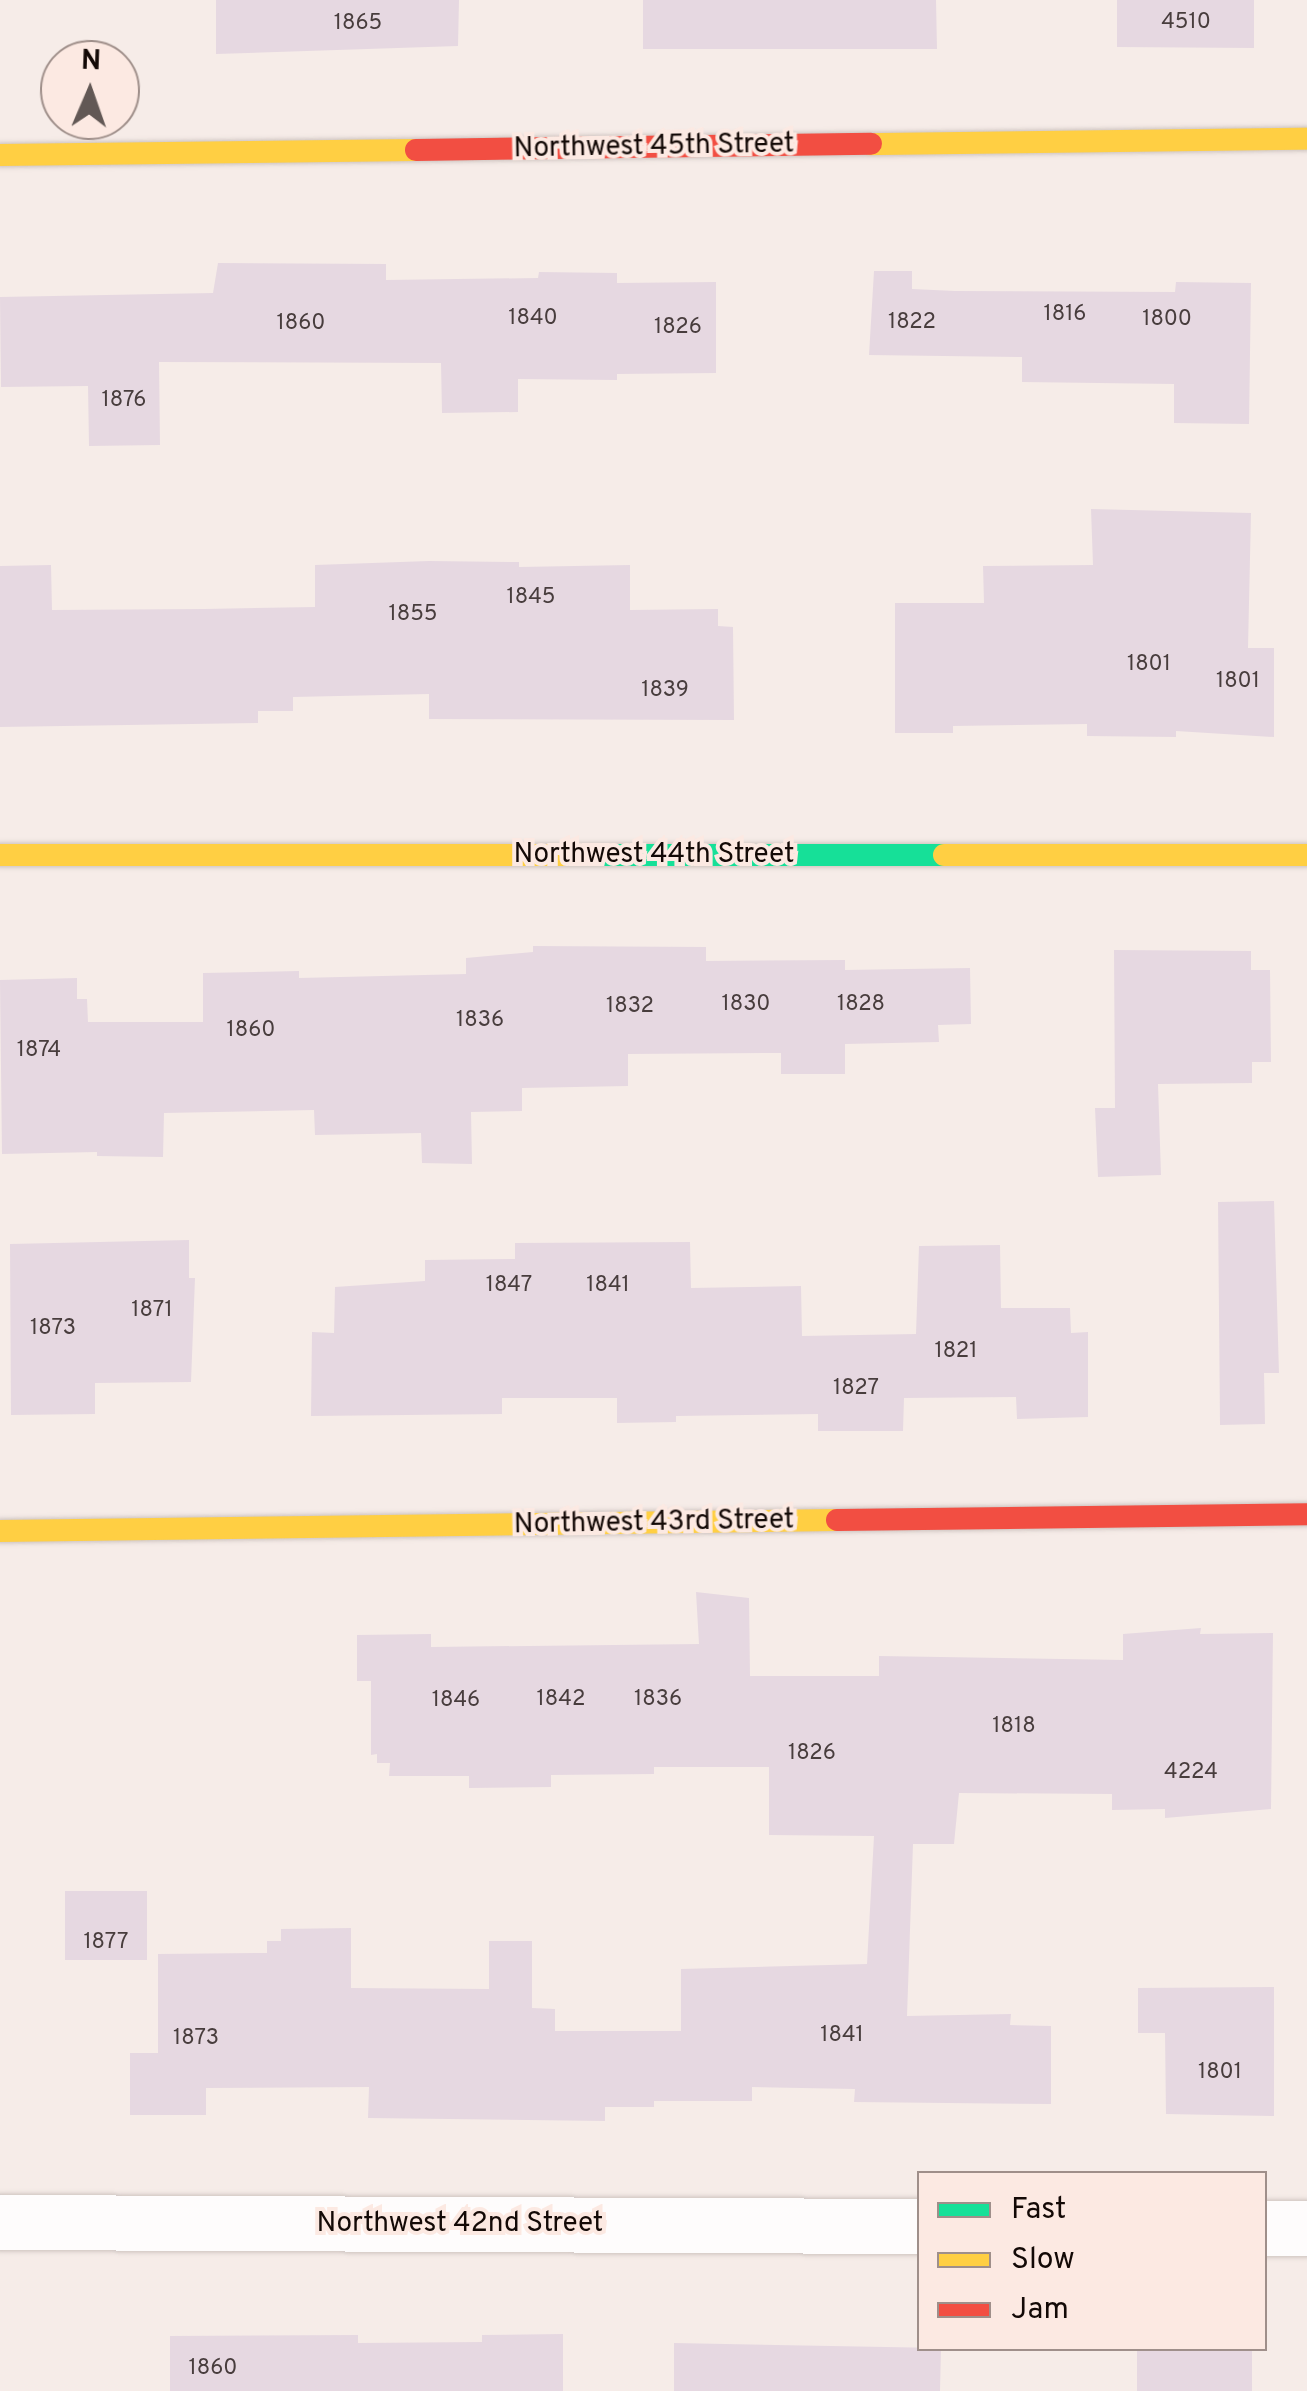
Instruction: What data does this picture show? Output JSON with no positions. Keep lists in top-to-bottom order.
{
  "streets": {
    "street": [
      "Northwest 45th Street",
      "Northwest 44th Street",
      "Northwest 43rd Street",
      "Northwest 42nd Street"
    ]
  },
  "house_numbers": [
    "4510",
    "1865",
    "1816",
    "1840",
    "1800",
    "1822",
    "1860",
    "1826",
    "1876",
    "1845",
    "1855",
    "1801",
    "1801",
    "1839",
    "1830",
    "1828",
    "1832",
    "1836",
    "1860",
    "1874",
    "1847",
    "1841",
    "1871",
    "1873",
    "1821",
    "1827",
    "1842",
    "1836",
    "1846",
    "1818",
    "1826",
    "4224",
    "1877",
    "1841",
    "1873",
    "1801",
    "1860"
  ],
  "legend": ["Fast", "Slow", "Jam"],
  "north": "top"
}
